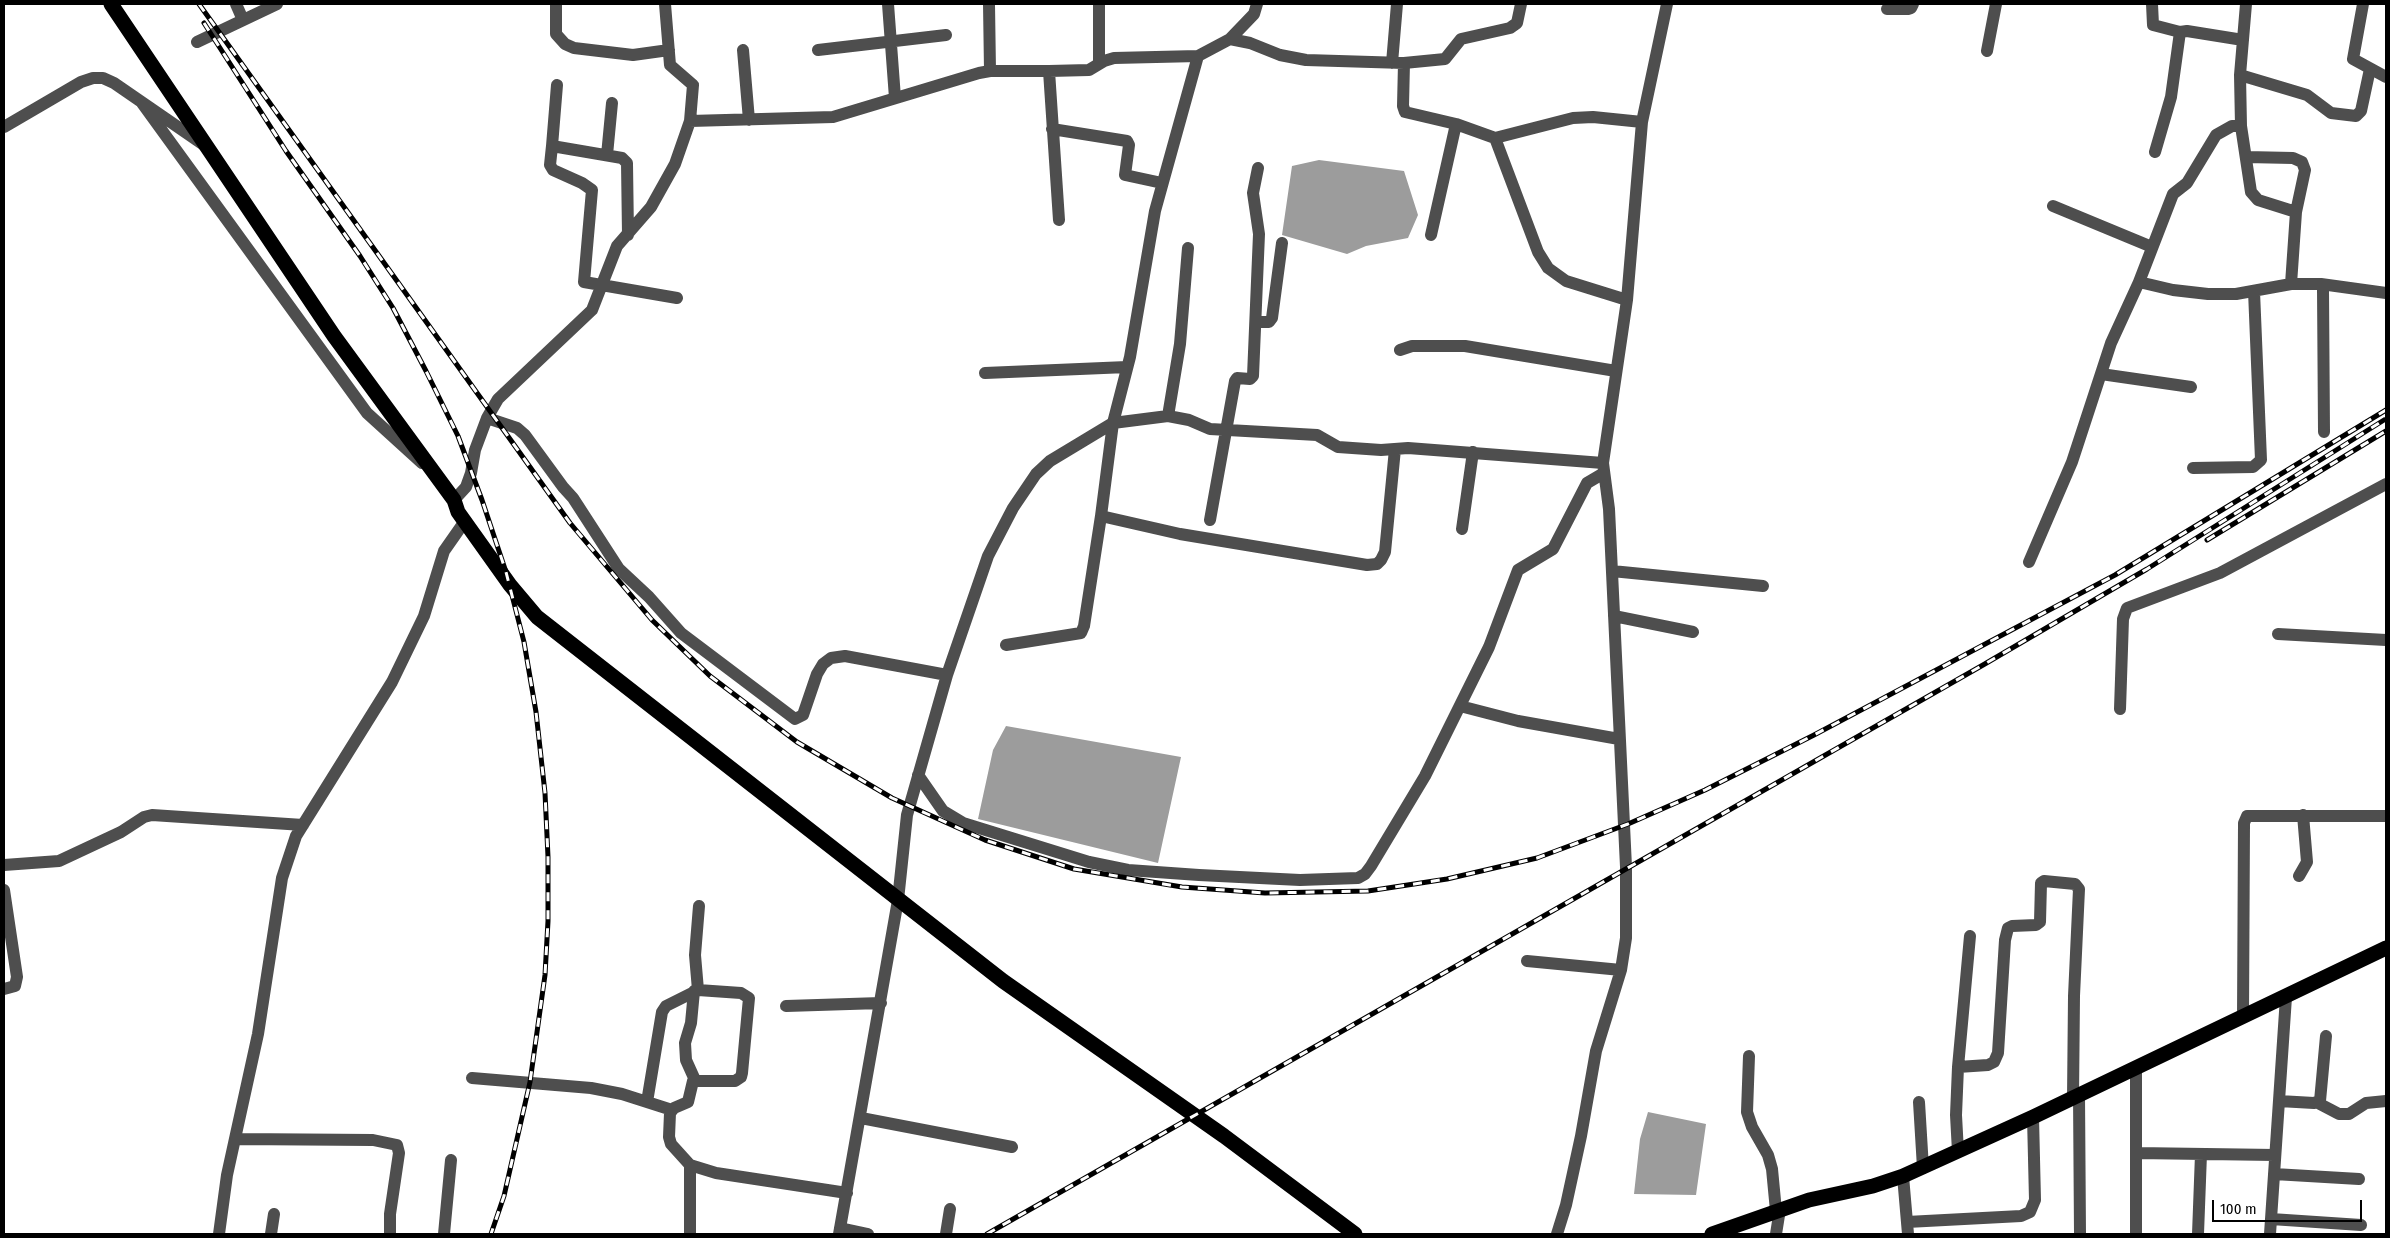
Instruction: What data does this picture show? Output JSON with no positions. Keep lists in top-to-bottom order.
{
  "scale_bar": "100 m"
}
